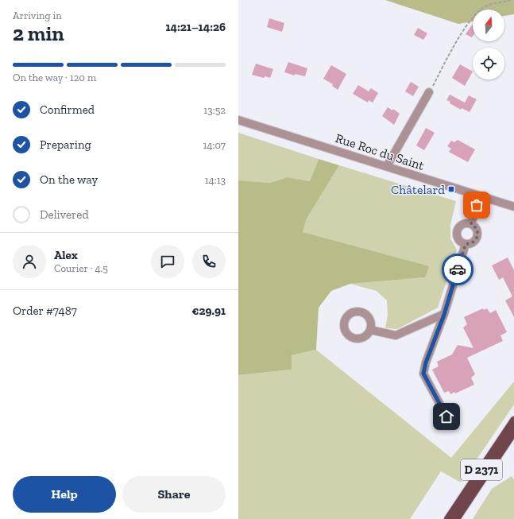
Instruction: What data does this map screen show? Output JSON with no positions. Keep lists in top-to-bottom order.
{
  "streets": {
    "main road": ["D 2371"],
    "street": ["Rue Roc du Saint"]
  },
  "places": {
    "transit": ["Châtelard"]
  },
  "north": "top",
  "page": {
    "heading": ["2 min", "Arriving in", "14:21–14:26"],
    "panel": [
      "Alex",
      "Courier · 4.5",
      "Order #7487",
      "€29.91"
    ],
    "bar": "On the way · 120 m",
    "list": [
      ["Confirmed", "13:52"],
      ["Preparing", "14:07"],
      ["On the way", "14:13"],
      "Delivered"
    ],
    "buttons": ["Help", "Share"]
  }
}
